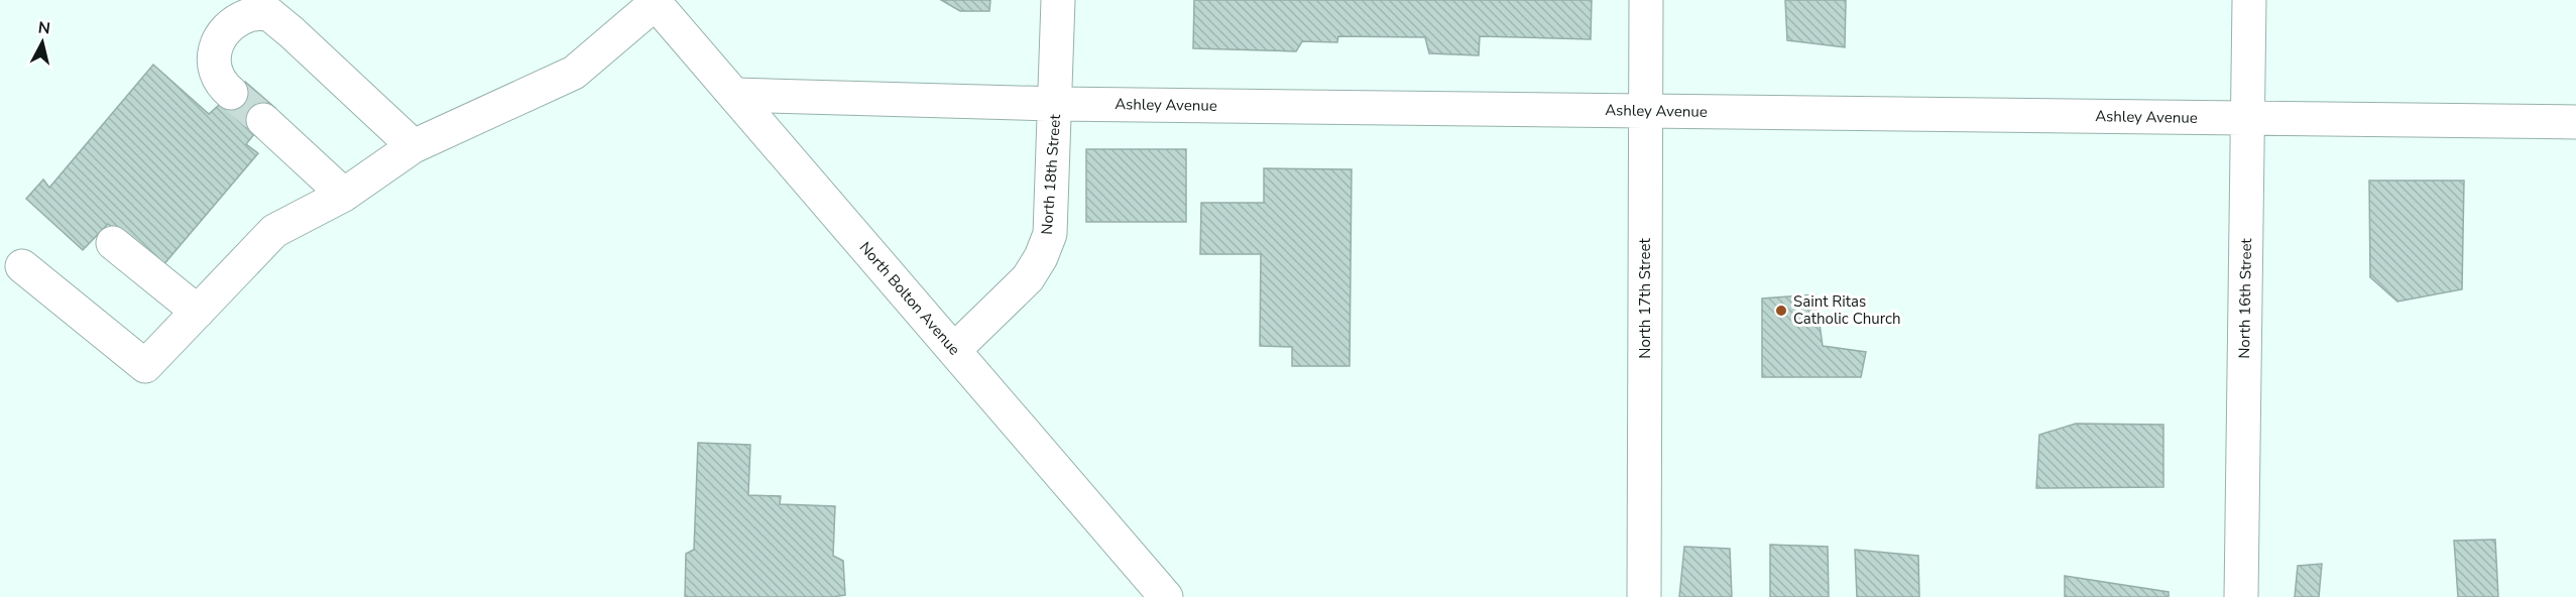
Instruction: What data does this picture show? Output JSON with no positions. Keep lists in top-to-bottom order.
{
  "streets": {
    "street": [
      "Ashley Avenue",
      "North 18th Street",
      "North Bolton Avenue",
      "North 17th Street",
      "North 16th Street"
    ]
  },
  "crossings": [
    ["Ashley Avenue", "North 18th Street"],
    ["Ashley Avenue", "North Bolton Avenue"],
    ["Ashley Avenue", "North 17th Street"],
    ["Ashley Avenue", "North 16th Street"],
    ["North 18th Street", "North Bolton Avenue"]
  ],
  "places": ["Saint Ritas Catholic Church"],
  "north": "top"
}
